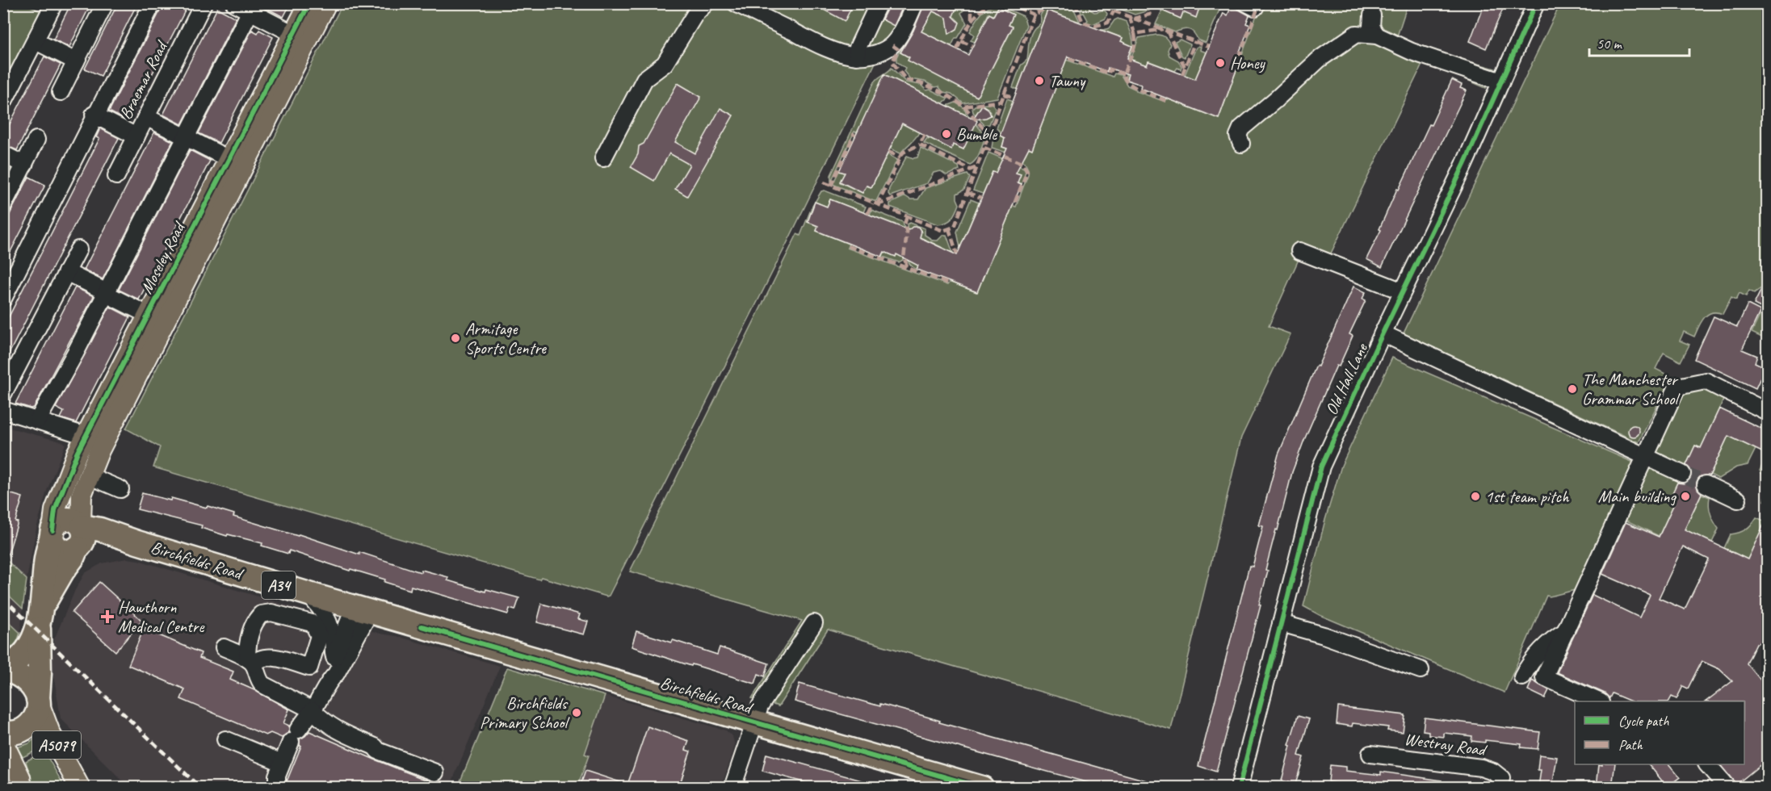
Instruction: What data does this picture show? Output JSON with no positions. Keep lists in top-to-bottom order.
{
  "streets": {
    "highway": ["Moseley Road", "Birchfields Road", "A34"],
    "main road": ["A5079"],
    "street": ["Braemar Road", "Old Hall Lane", "Westray Road"]
  },
  "crossings": [
    ["Moseley Road", "Birchfields Road"],
    ["Moseley Road", "A34"],
    ["Moseley Road", "A5079"],
    ["Birchfields Road", "A34"]
  ],
  "places": {
    "other": [
      "Honey",
      "Tawny",
      "Bumble",
      "Armitage Sports Centre",
      "The Manchester Grammar School",
      "1st team pitch",
      "Main building",
      "Birchfields Primary School"
    ],
    "health": ["Hawthorn Medical Centre"]
  },
  "legend": ["Cycle path", "Path"],
  "scale_bar": "50 m"
}
